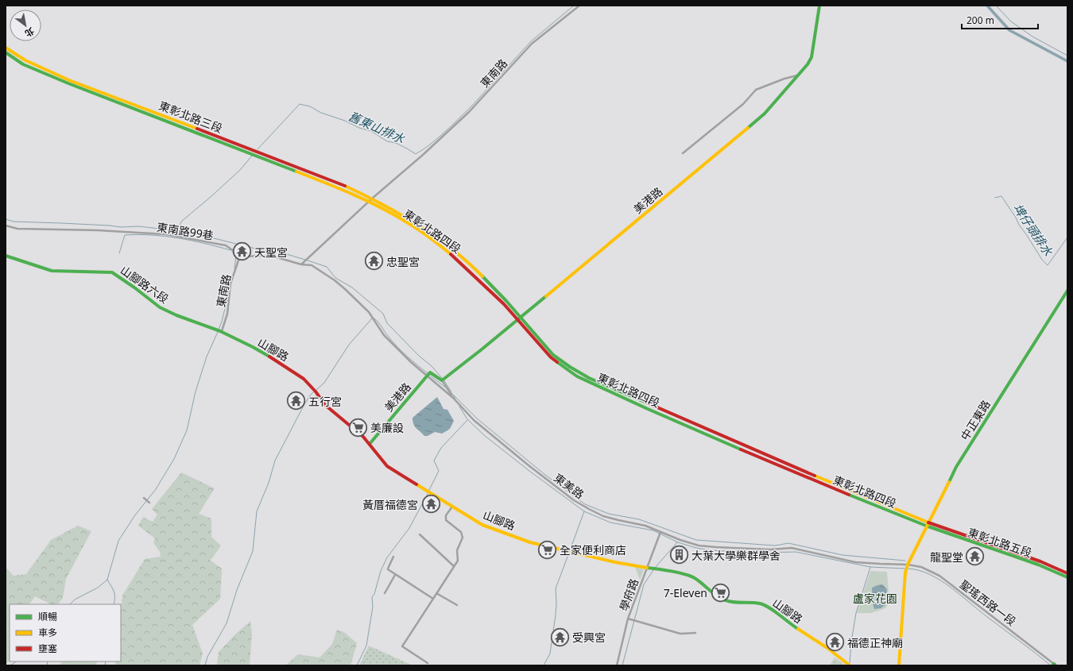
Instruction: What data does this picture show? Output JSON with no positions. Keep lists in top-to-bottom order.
{
  "streets": {
    "street": [
      "東南路",
      "東彰北路三段",
      "美港路",
      "東南路99巷",
      "東彰北路四段",
      "山腳路六段",
      "山腳路",
      "中正東路",
      "東美路",
      "東彰北路五段",
      "學府路",
      "聖瑤西路一段"
    ]
  },
  "crossings": [
    ["東南路", "東彰北路三段"],
    ["東南路", "東南路99巷"],
    ["東南路", "東彰北路四段"],
    ["東南路", "山腳路六段"],
    ["東南路", "山腳路"],
    ["東彰北路三段", "東彰北路四段"],
    ["美港路", "東彰北路四段"],
    ["美港路", "山腳路"],
    ["東彰北路四段", "中正東路"],
    ["東彰北路四段", "東彰北路五段"],
    ["山腳路六段", "山腳路"],
    ["山腳路", "學府路"],
    ["中正東路", "東彰北路五段"],
    ["中正東路", "聖瑤西路一段"],
    ["東美路", "學府路"],
    ["東美路", "聖瑤西路一段"]
  ],
  "water": ["舊東山排水", "埤仔頭排水"],
  "parks": ["盧家花園"],
  "places": {
    "temple": [
      "天聖宮",
      "忠聖宮",
      "五行宮",
      "黃厝福德宮",
      "龍聖堂",
      "受興宮",
      "福德正神廟"
    ],
    "supermarket": ["美廉設", "全家便利商店", "7-Eleven"],
    "building": ["大葉大學樂群學舍"]
  },
  "legend": ["順暢", "車多", "壅塞"],
  "scale_bar": "200 m",
  "north": "bottom right"
}
